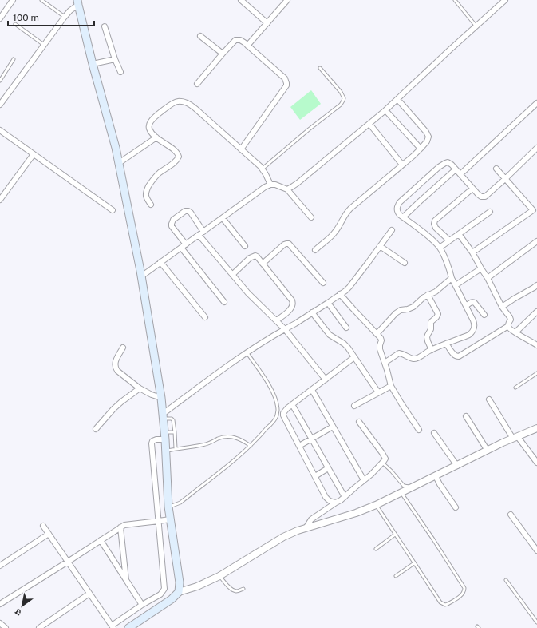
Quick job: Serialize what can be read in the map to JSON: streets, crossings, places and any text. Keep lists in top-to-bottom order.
{
  "scale_bar": "100 m",
  "north": "bottom left"
}
